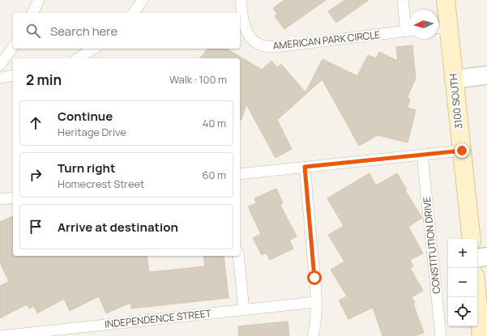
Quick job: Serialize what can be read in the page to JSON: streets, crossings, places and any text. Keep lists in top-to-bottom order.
{
  "streets": {
    "main road": ["3100 SOUTH"],
    "lane": ["AMERICAN PARK CIRCLE", "CONSTITUTION DRIVE", "INDEPENDENCE STREET"]
  },
  "north": "left",
  "page": {
    "search": "Search here",
    "heading": ["2 min", "Walk · 100 m"],
    "list": [
      ["Continue", "Heritage Drive", "40 m"],
      ["Turn right", "Homecrest Street", "60 m"],
      "Arrive at destination"
    ],
    "map_buttons": ["+", "−"]
  }
}
